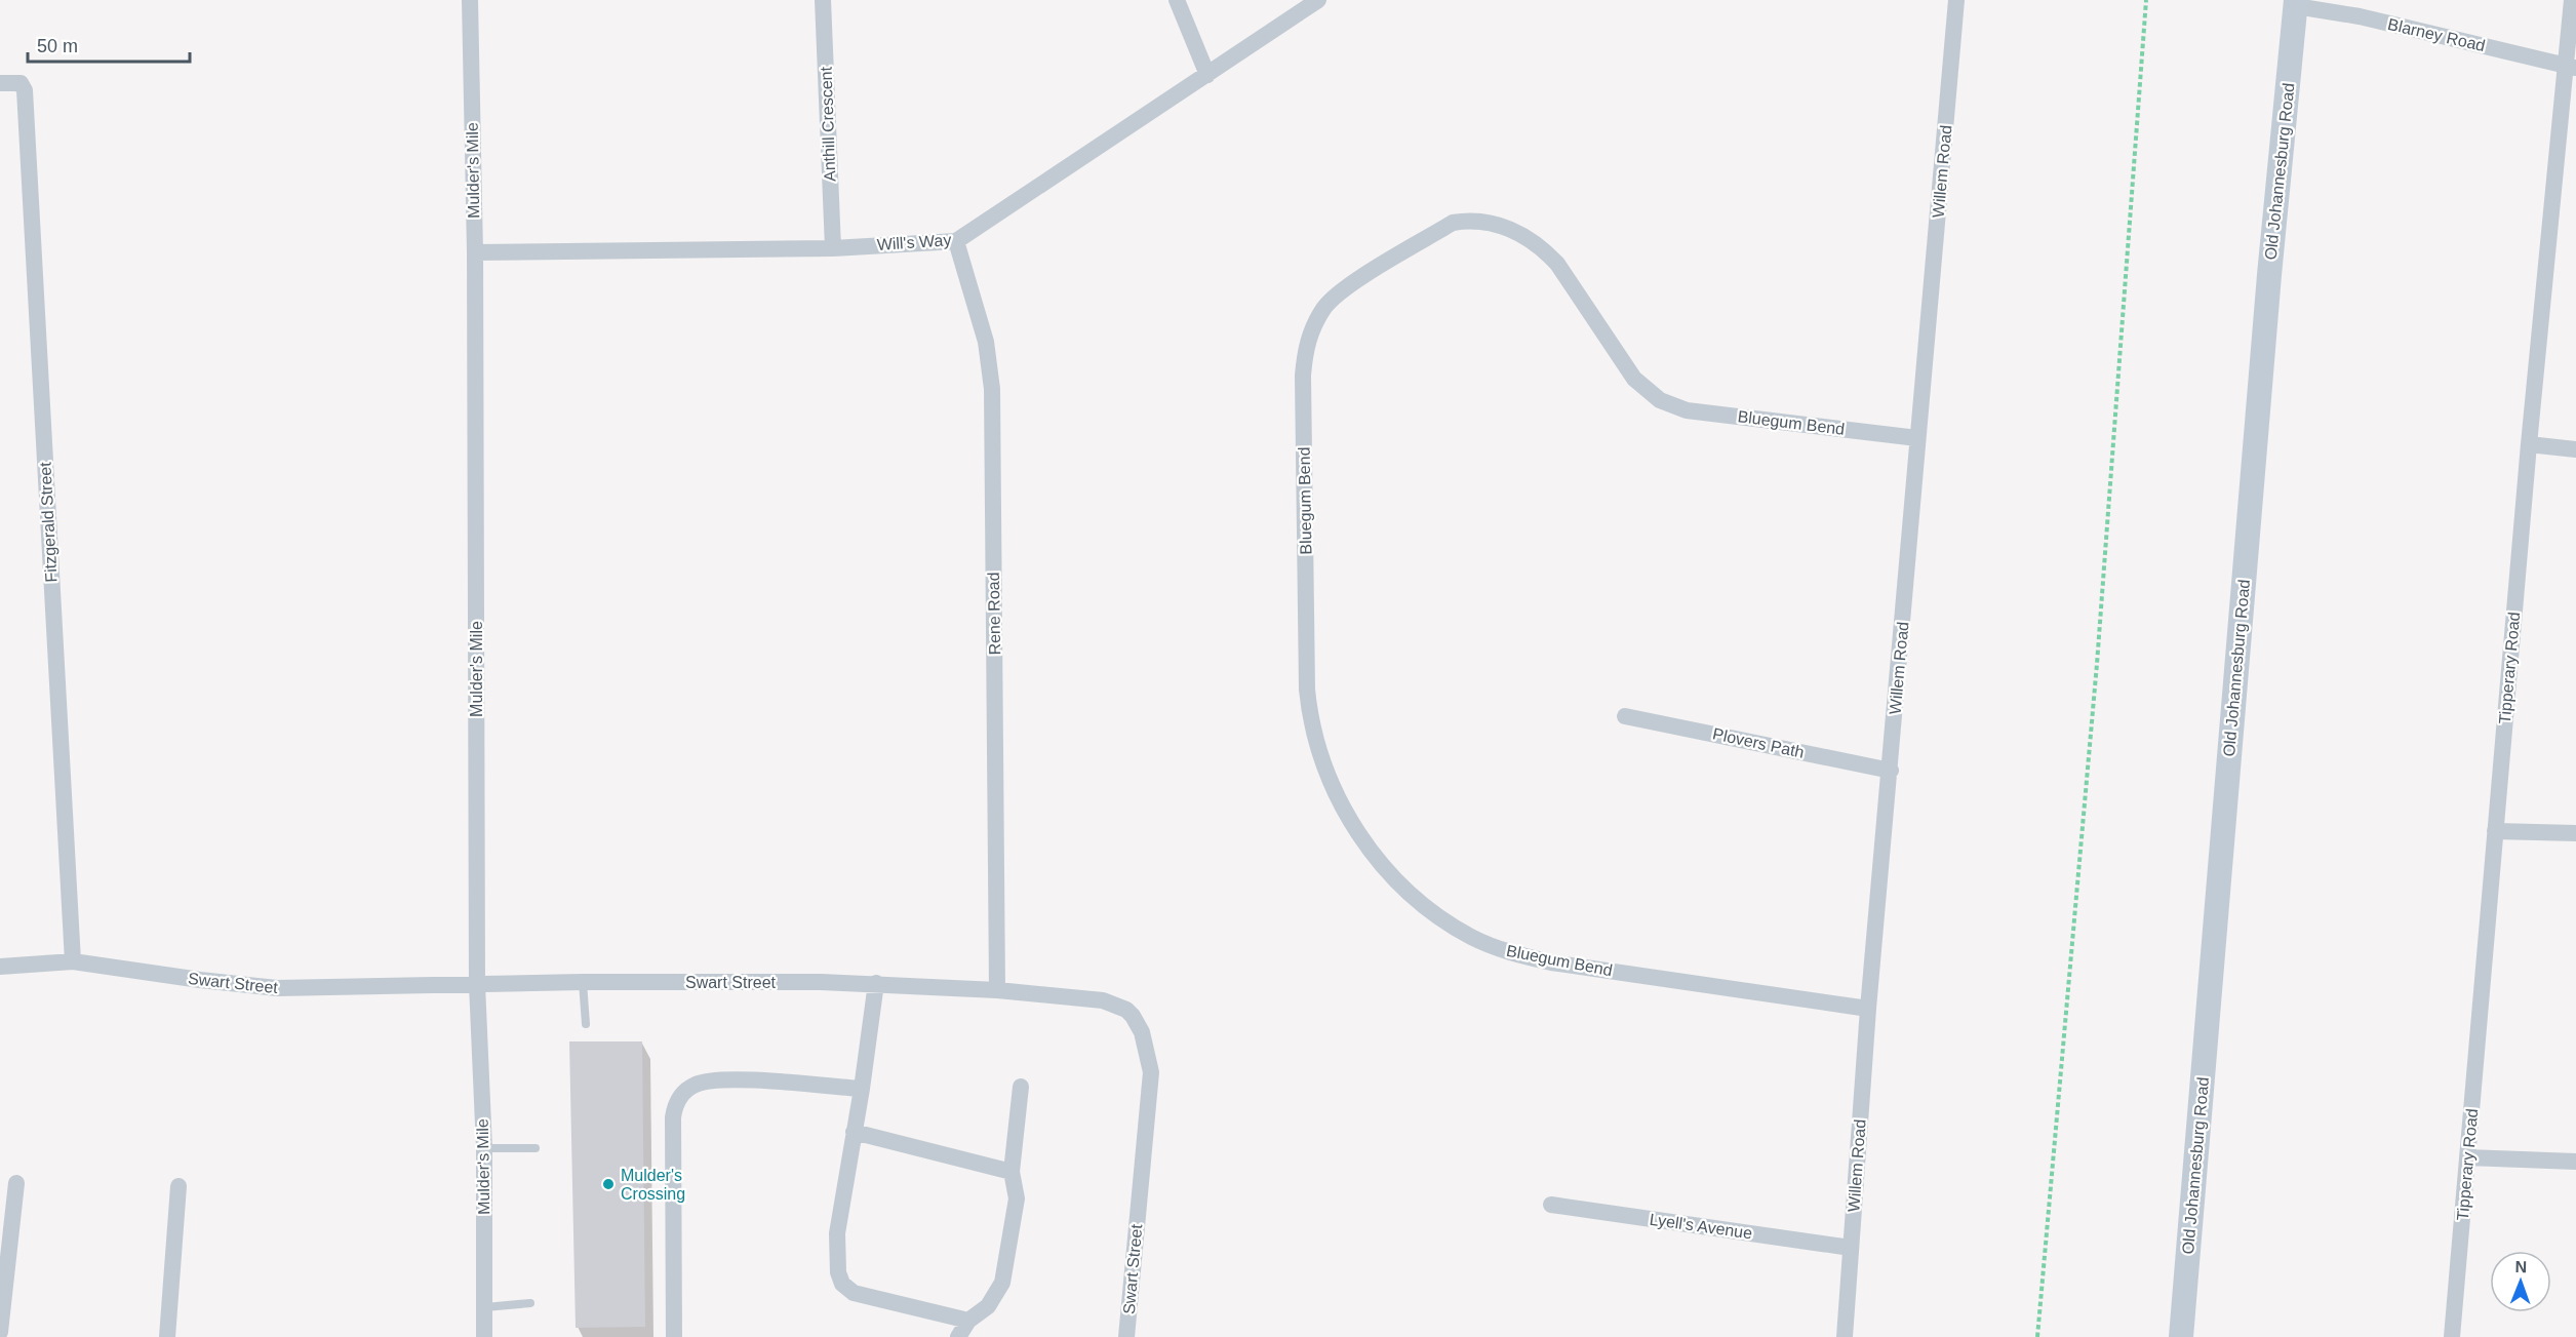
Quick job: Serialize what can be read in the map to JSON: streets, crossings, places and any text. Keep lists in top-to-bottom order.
{
  "streets": {
    "main road": ["Old Johannesburg Road"],
    "street": [
      "Blarney Road",
      "Anthill Crescent",
      "Mulder's Mile",
      "Willem Road",
      "Will's Way",
      "Bluegum Bend",
      "Fitzgerald Street",
      "Rene Road",
      "Tipperary Road",
      "Plovers Path",
      "Swart Street",
      "Lyell's Avenue"
    ]
  },
  "crossings": [
    ["Blarney Road", "Old Johannesburg Road"],
    ["Blarney Road", "Tipperary Road"],
    ["Anthill Crescent", "Will's Way"],
    ["Mulder's Mile", "Will's Way"],
    ["Mulder's Mile", "Swart Street"],
    ["Willem Road", "Bluegum Bend"],
    ["Willem Road", "Plovers Path"],
    ["Willem Road", "Lyell's Avenue"],
    ["Will's Way", "Rene Road"],
    ["Fitzgerald Street", "Swart Street"],
    ["Rene Road", "Swart Street"]
  ],
  "places": ["Mulder's Crossing"],
  "scale_bar": "50 m",
  "north": "top"
}
